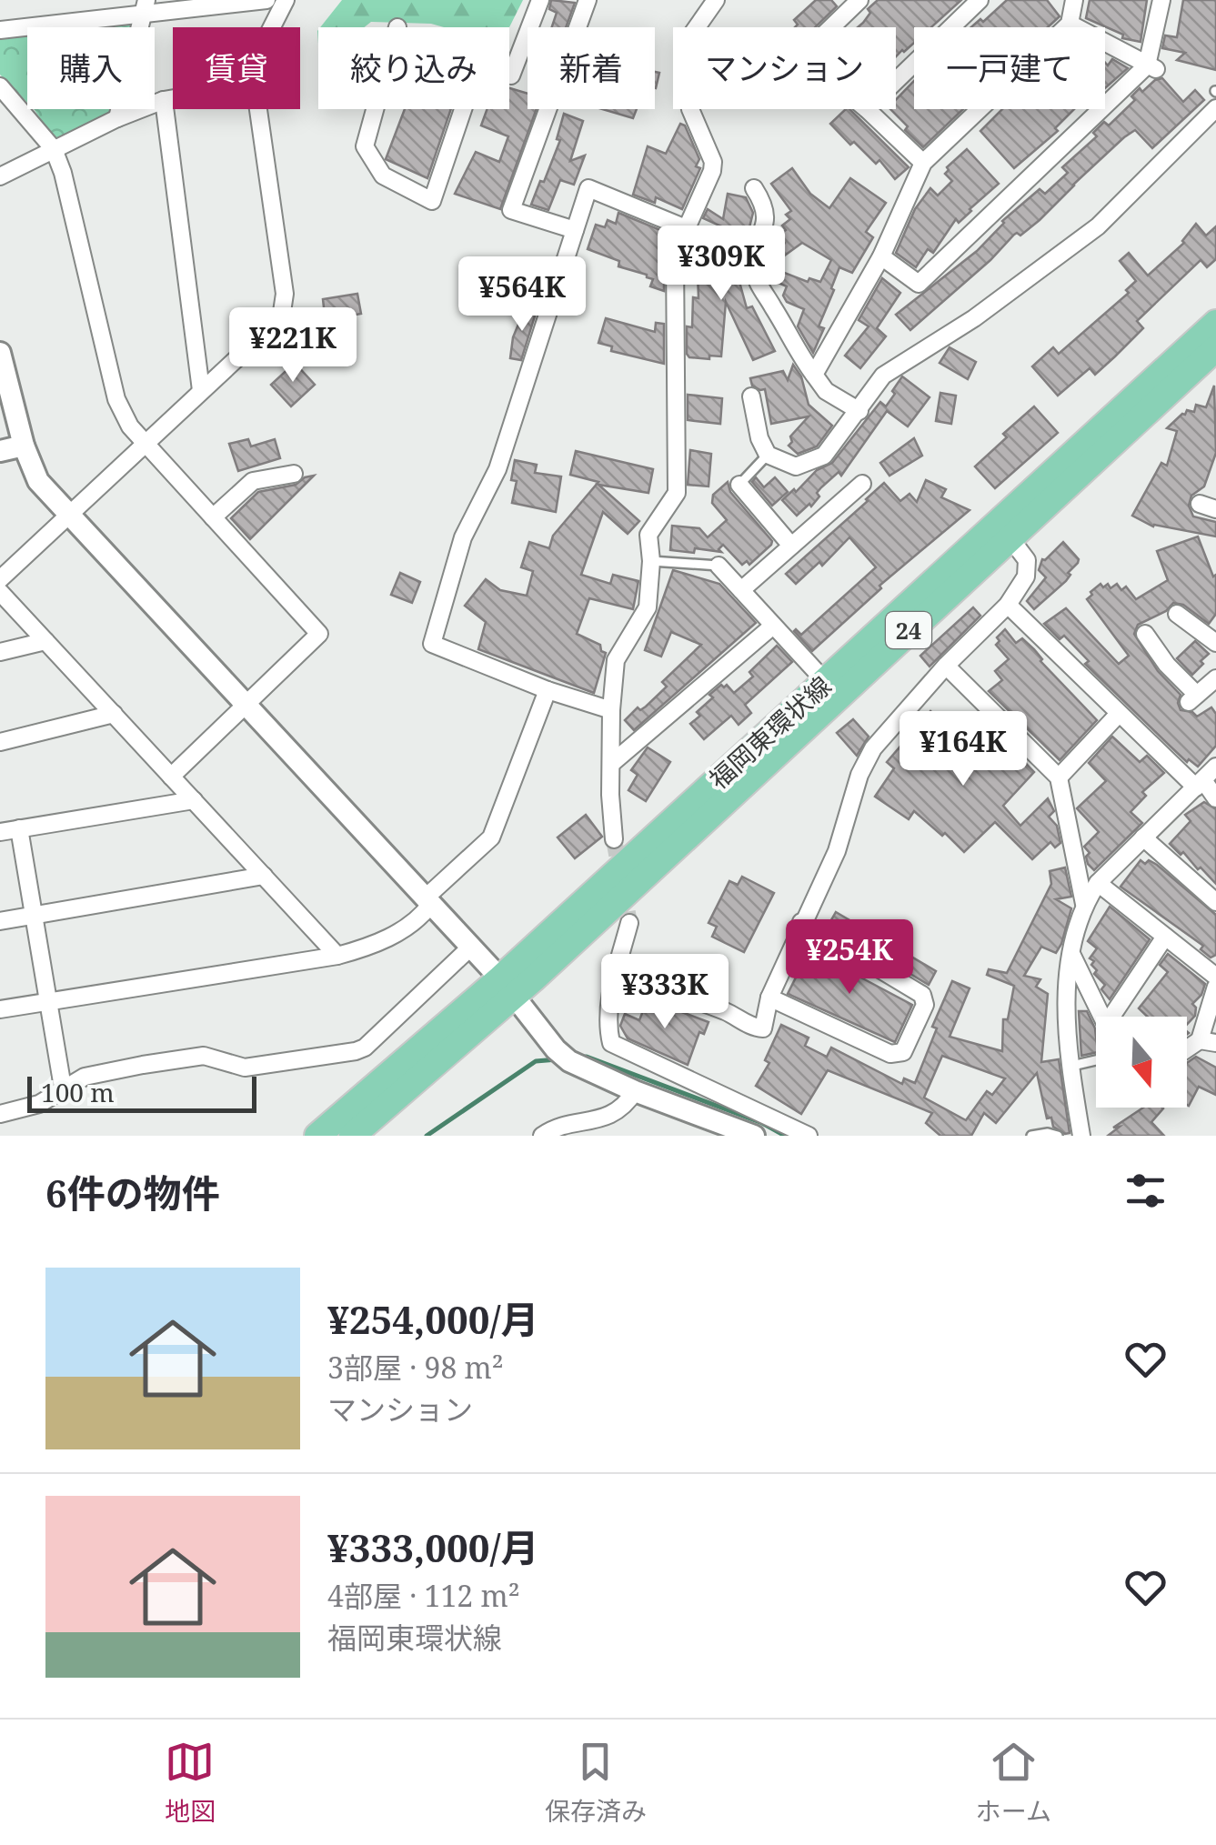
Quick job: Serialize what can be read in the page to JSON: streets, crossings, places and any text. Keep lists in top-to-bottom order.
{
  "streets": {
    "main road": ["24", "福岡東環状線"]
  },
  "scale_bar": "100 m",
  "north": "bottom",
  "page": {
    "chip": [
      "購入",
      "賃貸",
      "絞り込み",
      "新着",
      "マンション",
      "一戸建て"
    ],
    "price": [
      "¥309K",
      "¥564K",
      "¥221K",
      "¥164K",
      "¥254K",
      "¥333K"
    ],
    "scale": "100 m",
    "heading": "6件の物件",
    "list": [
      {
        "name": "¥254,000/月",
        "note": "3部屋 · 98 m² · マンション"
      },
      {
        "name": "¥333,000/月",
        "note": "4部屋 · 112 m² · 福岡東環状線"
      }
    ],
    "tabs": ["地図", "保存済み", "ホーム"]
  }
}
